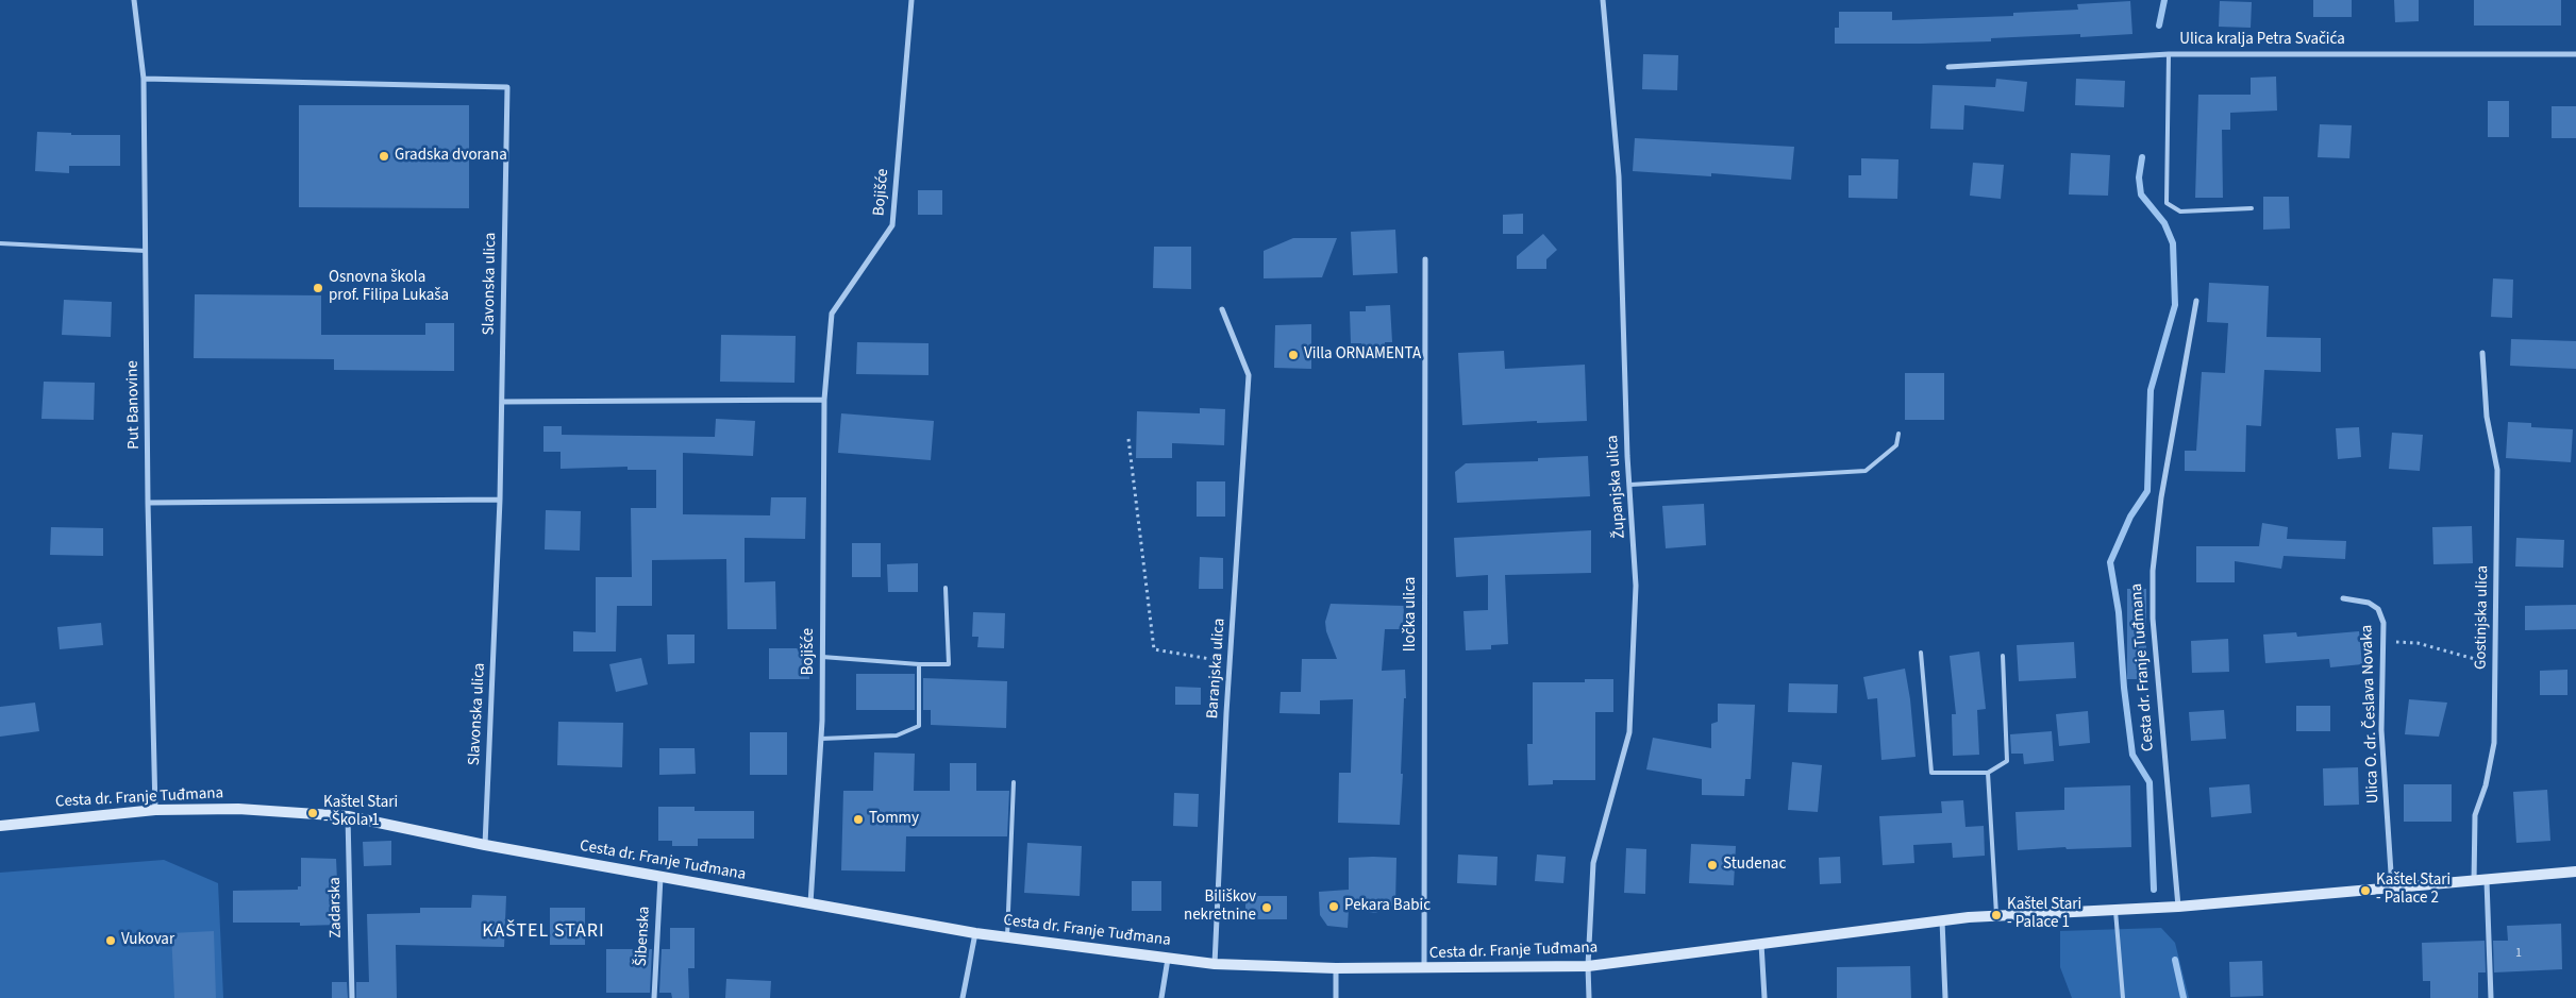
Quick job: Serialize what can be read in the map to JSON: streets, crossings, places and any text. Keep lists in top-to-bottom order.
{
  "streets": {
    "main road": ["Cesta dr. Franje Tuđmana"],
    "street": [
      "Ulica kralja Petra Svačića",
      "Bojišće",
      "Slavonska ulica",
      "Put Banovine",
      "Županjska ulica",
      "Iločka ulica",
      "Gostinjska ulica",
      "Baranjska ulica",
      "Ulica O. dr. Česlava Novaka",
      "Zadarska",
      "Šibenska"
    ]
  },
  "crossings": [
    ["Bojišće", "Cesta dr. Franje Tuđmana"],
    ["Slavonska ulica", "Put Banovine"],
    ["Slavonska ulica", "Cesta dr. Franje Tuđmana"],
    ["Put Banovine", "Cesta dr. Franje Tuđmana"],
    ["Županjska ulica", "Cesta dr. Franje Tuđmana"],
    ["Iločka ulica", "Cesta dr. Franje Tuđmana"],
    ["Gostinjska ulica", "Cesta dr. Franje Tuđmana"],
    ["Cesta dr. Franje Tuđmana", "Baranjska ulica"],
    ["Cesta dr. Franje Tuđmana", "Ulica O. dr. Česlava Novaka"],
    ["Cesta dr. Franje Tuđmana", "Zadarska"],
    ["Cesta dr. Franje Tuđmana", "Šibenska"]
  ],
  "districts": ["KAŠTEL STARI"],
  "places": [
    "Gradska dvorana",
    "Osnovna škola prof. Filipa Lukaša",
    "Villa ORNAMENTA",
    "Kaštel Stari - Škola 1",
    "Tommy",
    "Studenac",
    "Kaštel Stari - Palace 2",
    "Pekara Babic",
    "Biliškov nekretnine",
    "Kaštel Stari - Palace 1",
    "Vukovar"
  ],
  "house_numbers": ["1"]
}
